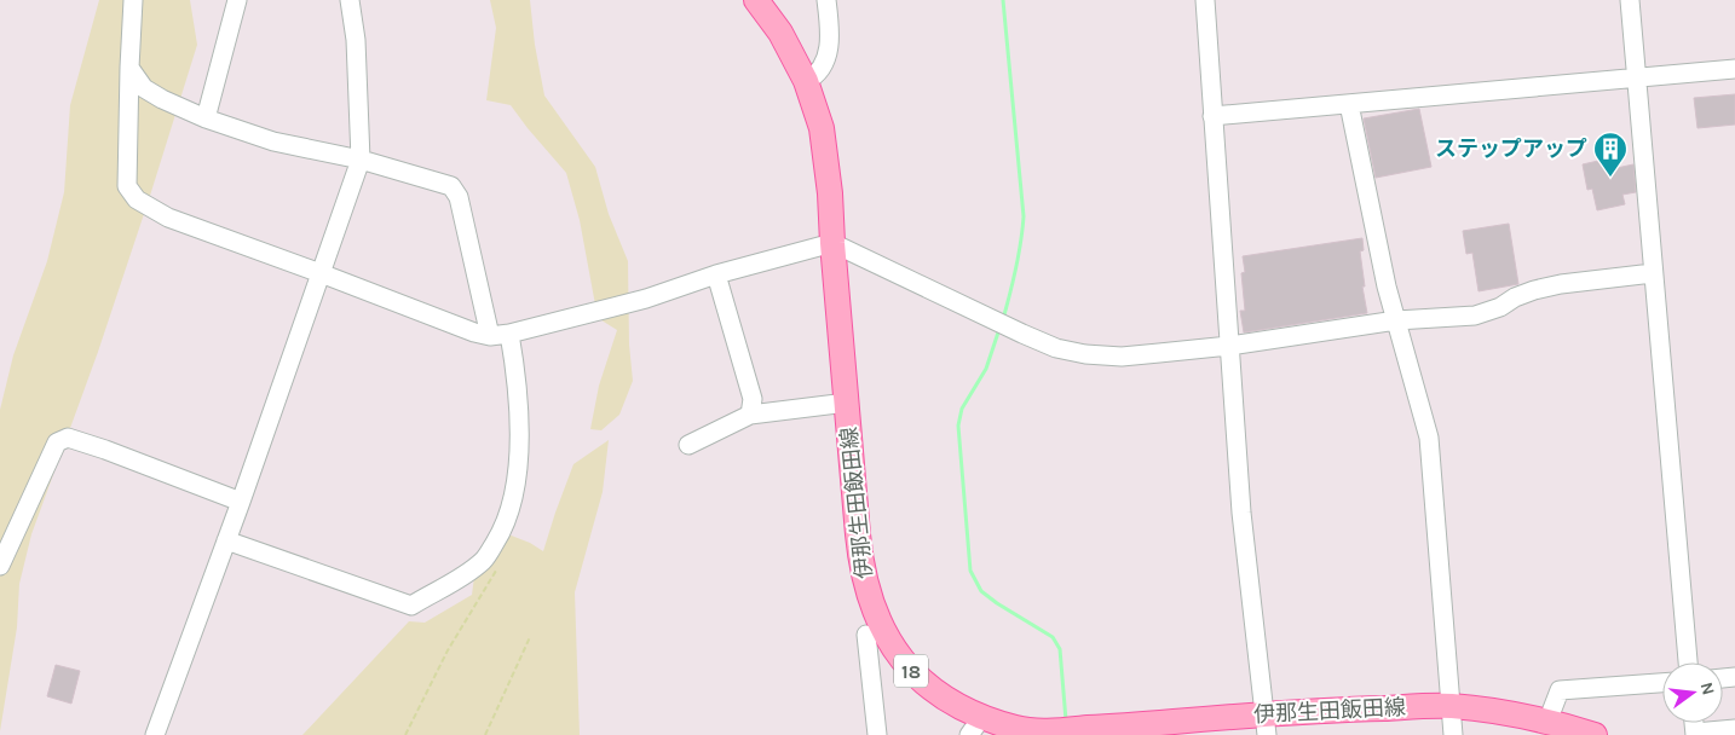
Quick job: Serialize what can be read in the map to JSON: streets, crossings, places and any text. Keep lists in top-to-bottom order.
{
  "streets": {
    "main road": ["伊那生田飯田線", "18"]
  },
  "places": {
    "building": ["ステップアップ"]
  },
  "north": "right"
}
